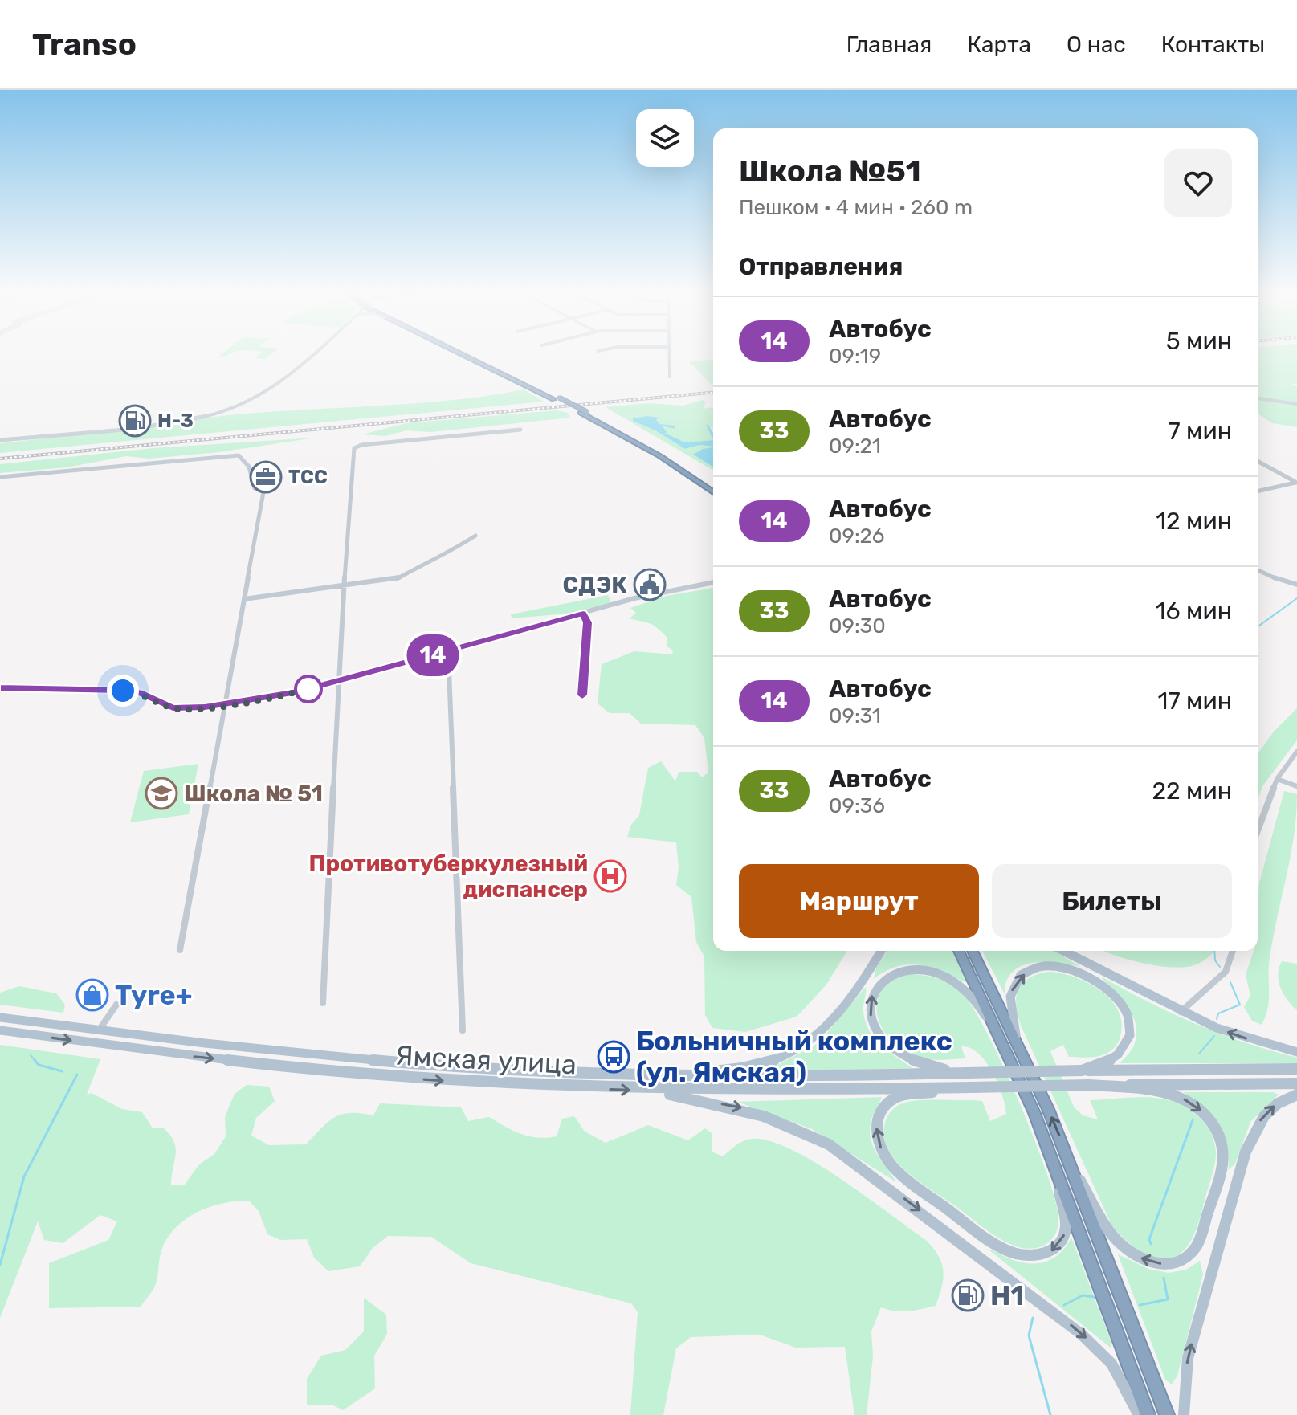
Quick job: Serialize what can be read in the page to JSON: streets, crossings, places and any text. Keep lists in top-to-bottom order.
{
  "streets": {
    "main road": ["Ямская улица"]
  },
  "places": {
    "fuel station": ["Н-3", "Н1"],
    "office": ["ТСС"],
    "public building": ["СДЭК"],
    "school or university": ["Школа № 51"],
    "hospital": ["Противотуберкулезный диспансер"],
    "shop": ["Tyre+"],
    "bus stop": ["Больничный комплекс (ул. Ямская)"]
  },
  "lines": ["bus line 14"],
  "page": {
    "header": "Transo",
    "nav": [
      "Главная",
      "Карта",
      "О нас",
      "Контакты"
    ],
    "on_map": "14",
    "heading": [
      ["Школа №51", "Пешком · 4 мин · 260 m"],
      "Отправления"
    ],
    "list": [
      {
        "mark": "14",
        "name": "Автобус",
        "note": "09:19",
        "value": "5 мин"
      },
      {
        "mark": "33",
        "name": "Автобус",
        "note": "09:21",
        "value": "7 мин"
      },
      {
        "mark": "14",
        "name": "Автобус",
        "note": "09:26",
        "value": "12 мин"
      },
      {
        "mark": "33",
        "name": "Автобус",
        "note": "09:30",
        "value": "16 мин"
      },
      {
        "mark": "14",
        "name": "Автобус",
        "note": "09:31",
        "value": "17 мин"
      },
      {
        "mark": "33",
        "name": "Автобус",
        "note": "09:36",
        "value": "22 мин"
      }
    ],
    "buttons": ["Маршрут", "Билеты"]
  }
}
